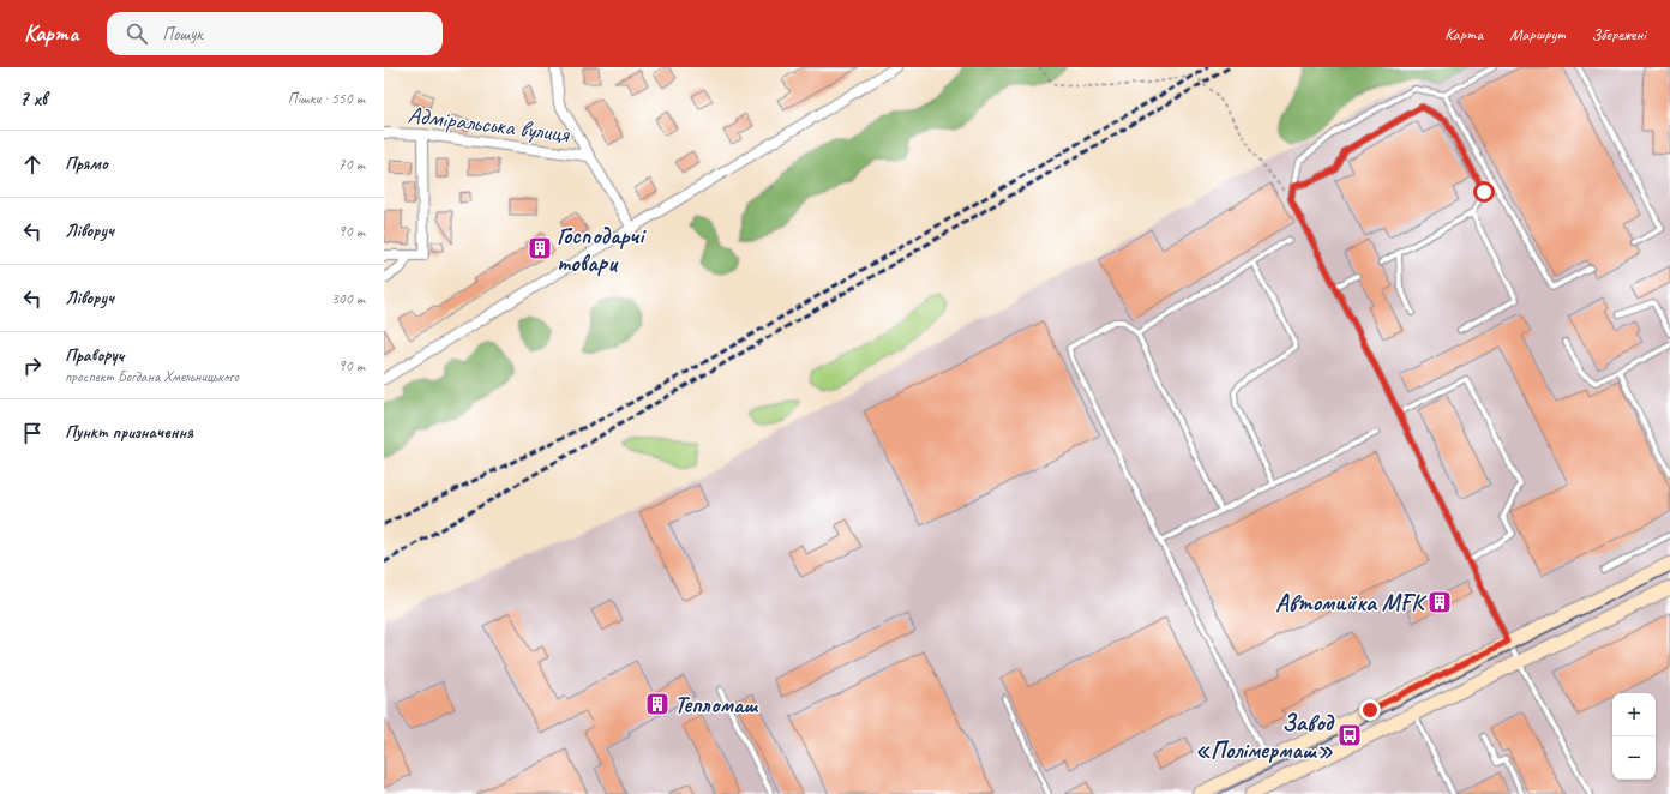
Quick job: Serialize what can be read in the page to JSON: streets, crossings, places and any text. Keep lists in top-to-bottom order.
{
  "streets": {
    "street": ["Адміральська вулиця"]
  },
  "places": {
    "building": ["Господарчі товари", "Автомийка MFK", "Тепломаш"],
    "bus stop": ["Завод «Полімермаш»"]
  },
  "page": {
    "header": "Карта",
    "search": "Пошук",
    "nav": ["Карта", "Маршрут", "Збережені"],
    "heading": ["7 хв", "Пішки · 550 m"],
    "list": [
      ["Прямо", "70 m"],
      ["Ліворуч", "90 m"],
      ["Ліворуч", "300 m"],
      ["Праворуч", "проспект Богдана Хмельницького", "90 m"],
      "Пункт призначення"
    ],
    "map_buttons": ["+", "−"]
  }
}
